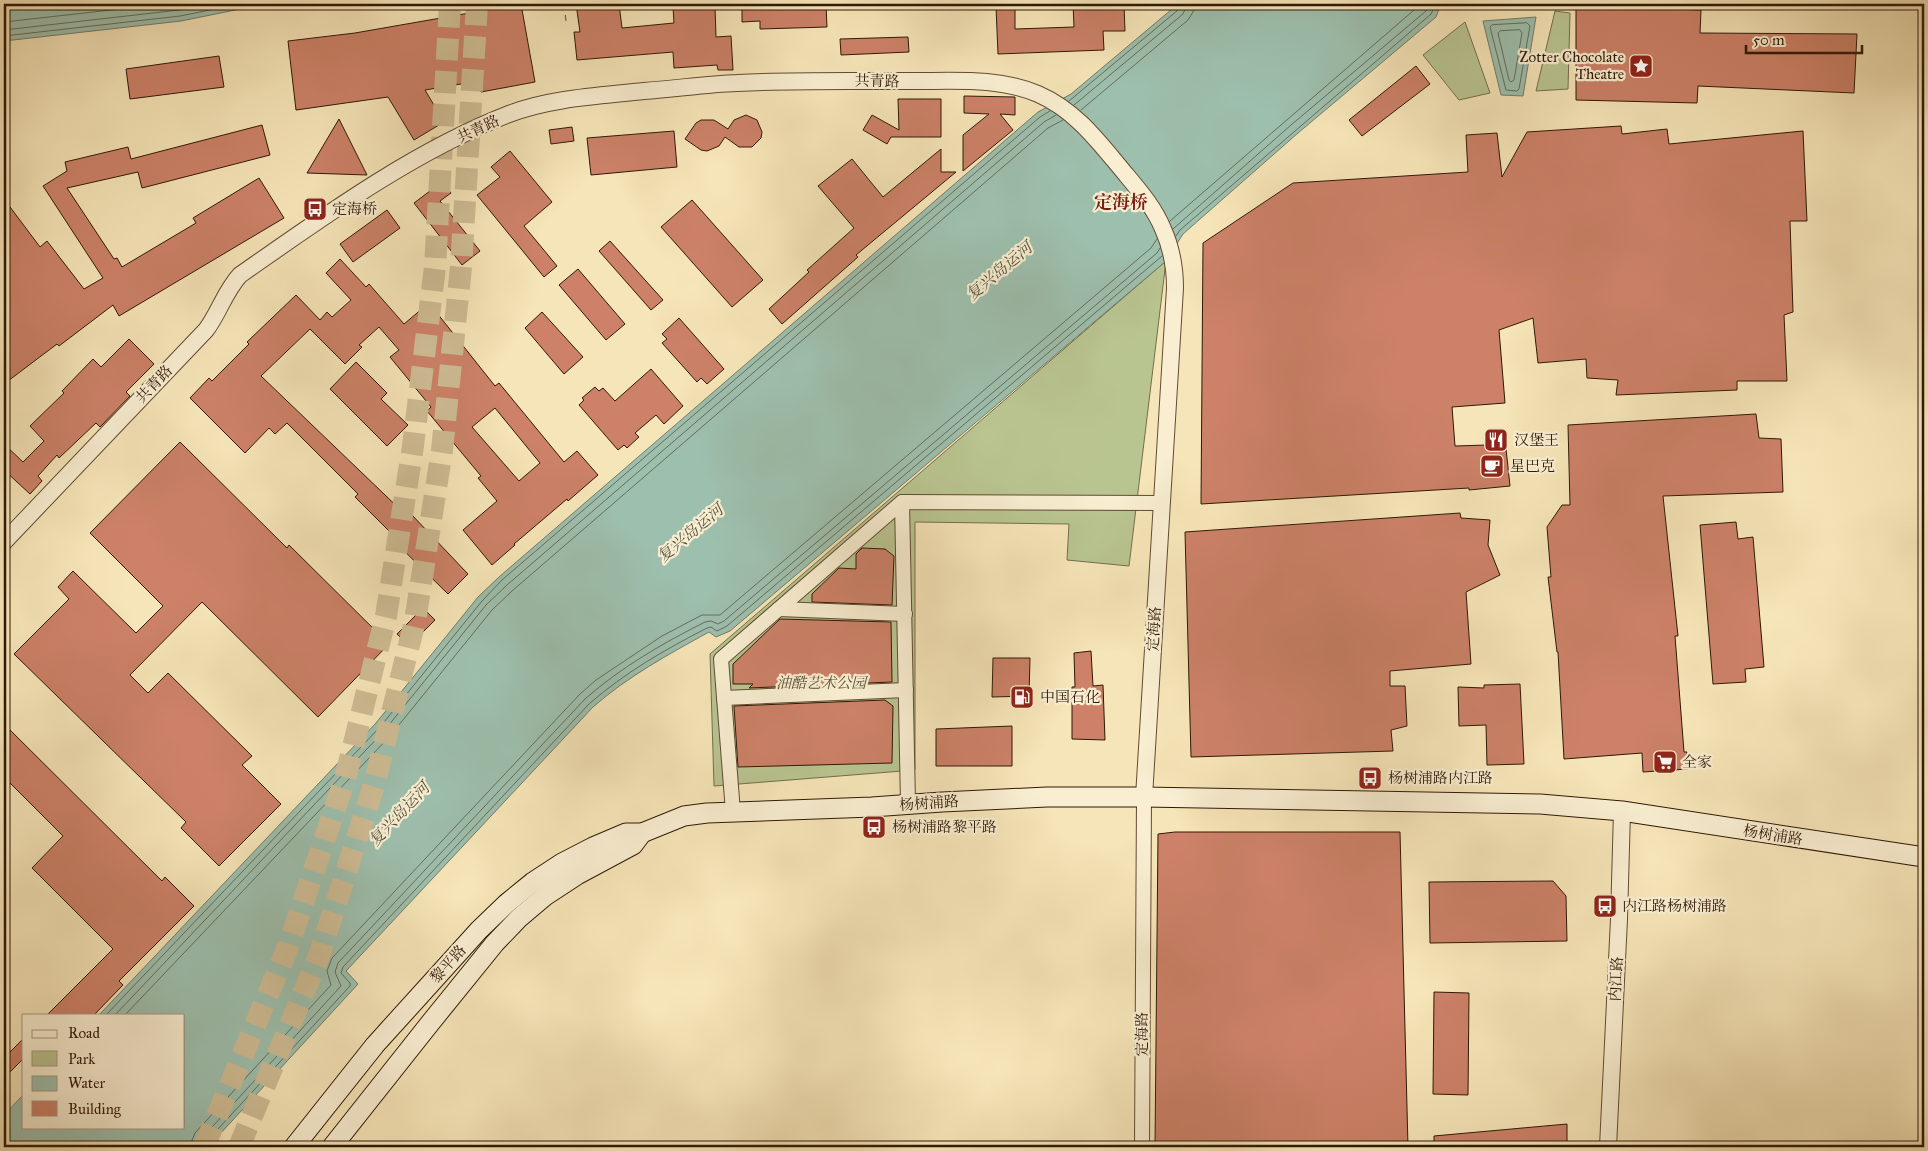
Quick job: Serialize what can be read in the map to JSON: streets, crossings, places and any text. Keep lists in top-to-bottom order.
{
  "streets": {
    "main road": ["杨树浦路", "黎平路"],
    "street": ["共青路", "定海路", "内江路"]
  },
  "crossings": [
    ["共青路", "定海路"],
    ["定海路", "杨树浦路"],
    ["杨树浦路", "黎平路"],
    ["杨树浦路", "内江路"]
  ],
  "districts": ["定海桥"],
  "water": ["复兴岛运河"],
  "parks": ["油酷艺术公园"],
  "places": {
    "place": ["Zotter Chocolate Theatre"],
    "bus stop": [
      "定海桥",
      "杨树浦路内江路",
      "杨树浦路黎平路",
      "内江路杨树浦路"
    ],
    "restaurant": ["汉堡王"],
    "cafe": ["星巴克"],
    "fuel station": ["中国石化"],
    "supermarket": ["全家"]
  },
  "legend": [
    "Road",
    "Park",
    "Water",
    "Building"
  ],
  "scale_bar": "50 m"
}
